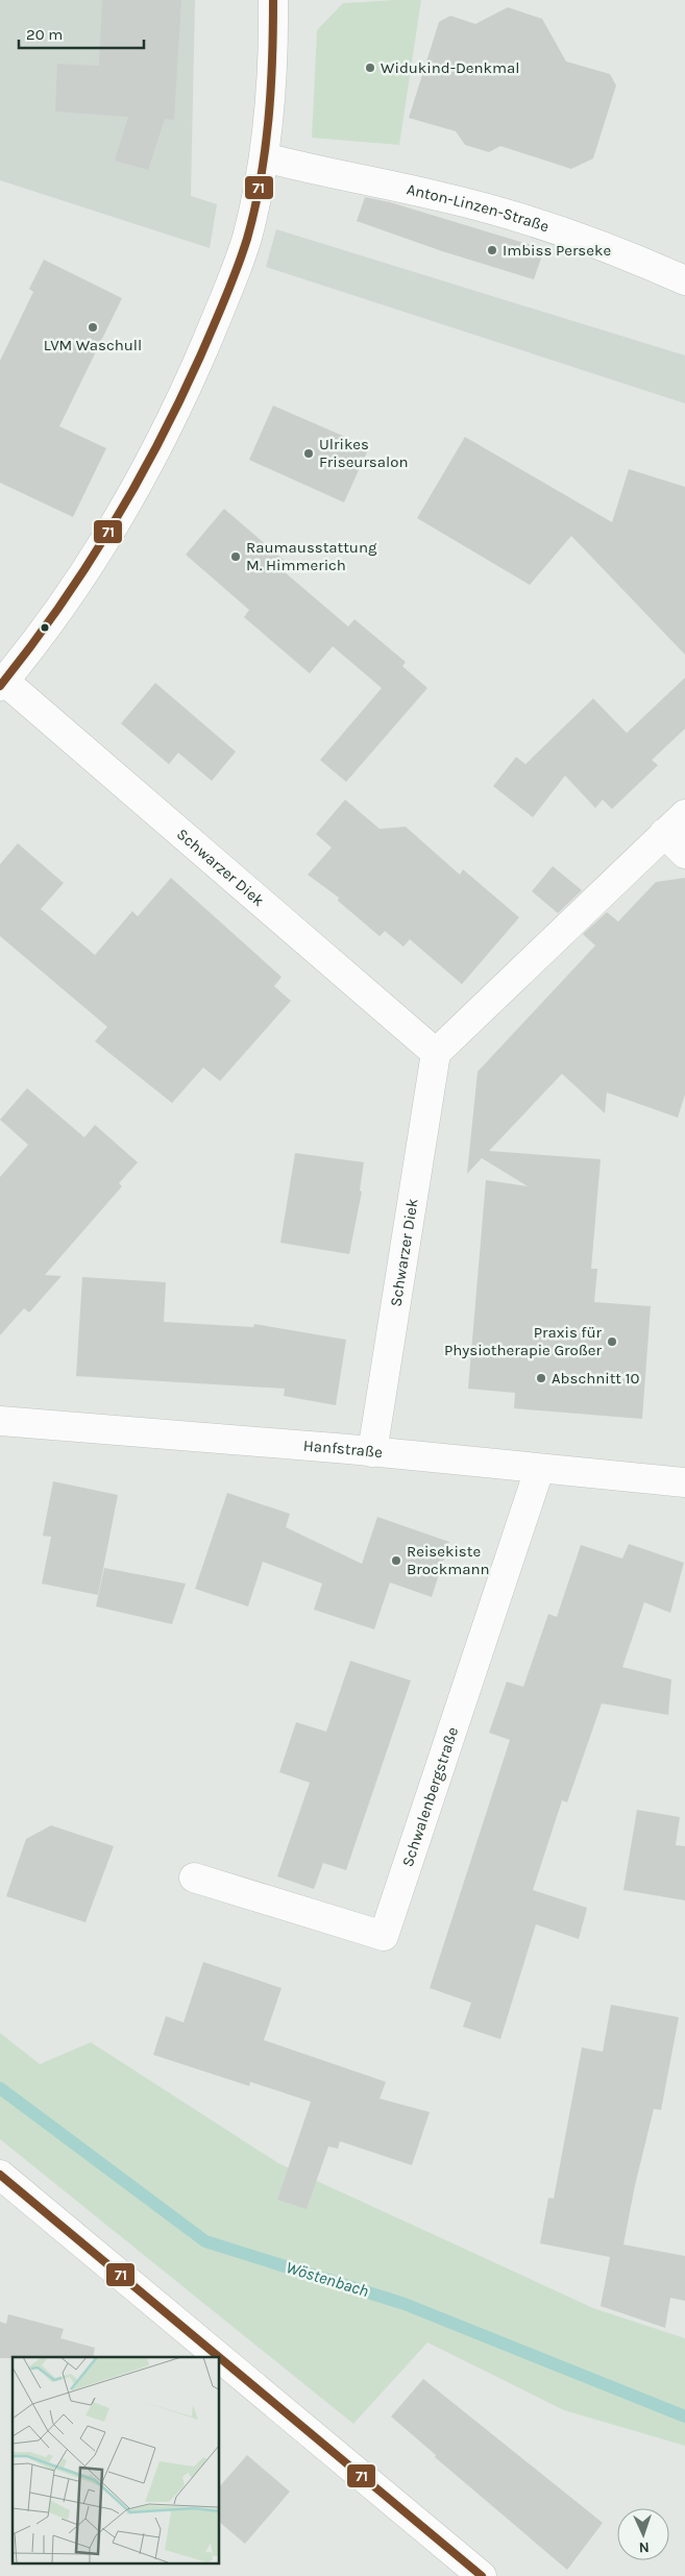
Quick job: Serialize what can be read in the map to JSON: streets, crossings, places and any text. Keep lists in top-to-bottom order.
{
  "streets": {
    "street": [
      "Anton-Linzen-Straße",
      "Schwarzer Diek",
      "Hanfstraße",
      "Schwalenbergstraße"
    ]
  },
  "crossings": [
    ["Schwarzer Diek", "Hanfstraße"],
    ["Hanfstraße", "Schwalenbergstraße"]
  ],
  "water": ["Wöstenbach"],
  "places": [
    "Widukind-Denkmal",
    "Imbiss Perseke",
    "LVM Waschull",
    "Ulrikes Friseursalon",
    "Raumausstattung M. Himmerich",
    "Praxis für Physiotherapie Großer",
    "Abschnitt 10",
    "Reisekiste Brockmann"
  ],
  "lines": ["transit line 71"],
  "scale_bar": "20 m",
  "north": "bottom"
}
